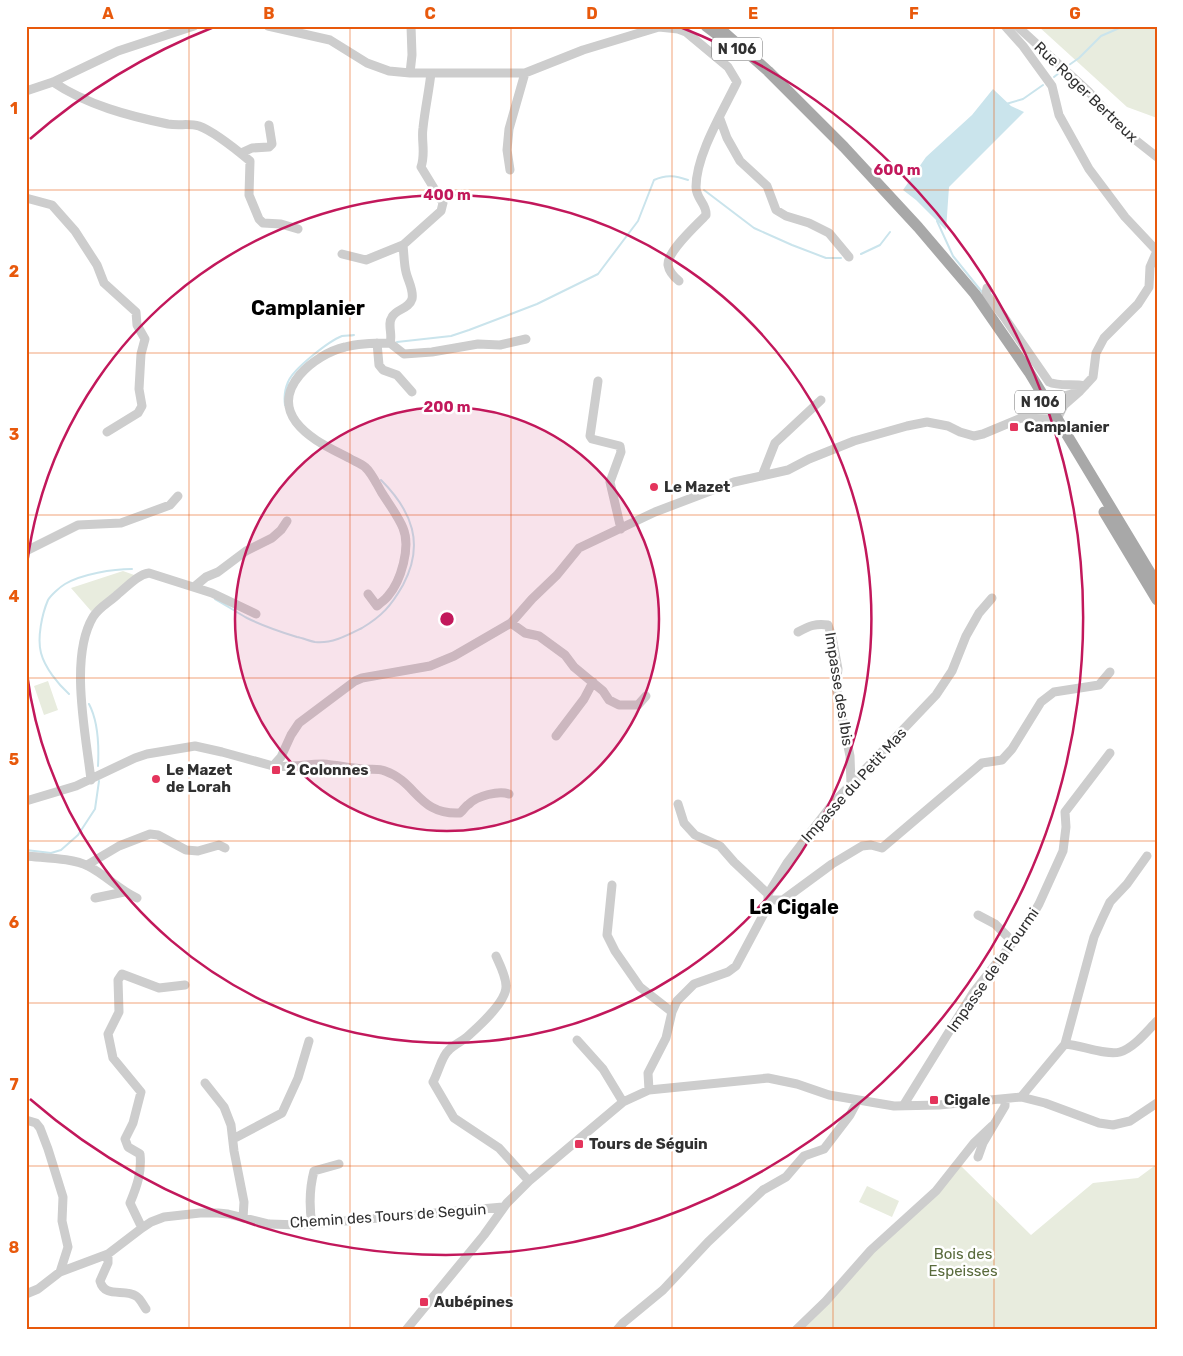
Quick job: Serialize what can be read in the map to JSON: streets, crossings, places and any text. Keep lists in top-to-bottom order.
{
  "streets": {
    "main road": ["N 106"],
    "street": [
      "Rue Roger Bertreux",
      "Impasse des Ibis",
      "Impasse du Petit Mas",
      "Impasse de la Fourmi",
      "Chemin des Tours de Seguin"
    ]
  },
  "crossings": [
    ["Impasse des Ibis", "Impasse du Petit Mas"]
  ],
  "districts": ["Camplanier", "La Cigale"],
  "parks": ["Bois des Espeisses"],
  "places": {
    "transit": [
      "Camplanier",
      "2 Colonnes",
      "Cigale",
      "Tours de Séguin",
      "Aubépines"
    ],
    "other": ["Le Mazet", "Le Mazet de Lorah"]
  },
  "grid": {
    "columns": [
      "A",
      "B",
      "C",
      "D",
      "E",
      "F",
      "G"
    ],
    "rows": [
      "1",
      "2",
      "3",
      "4",
      "5",
      "6",
      "7",
      "8"
    ]
  },
  "rings": ["600 m", "400 m", "200 m"]
}
